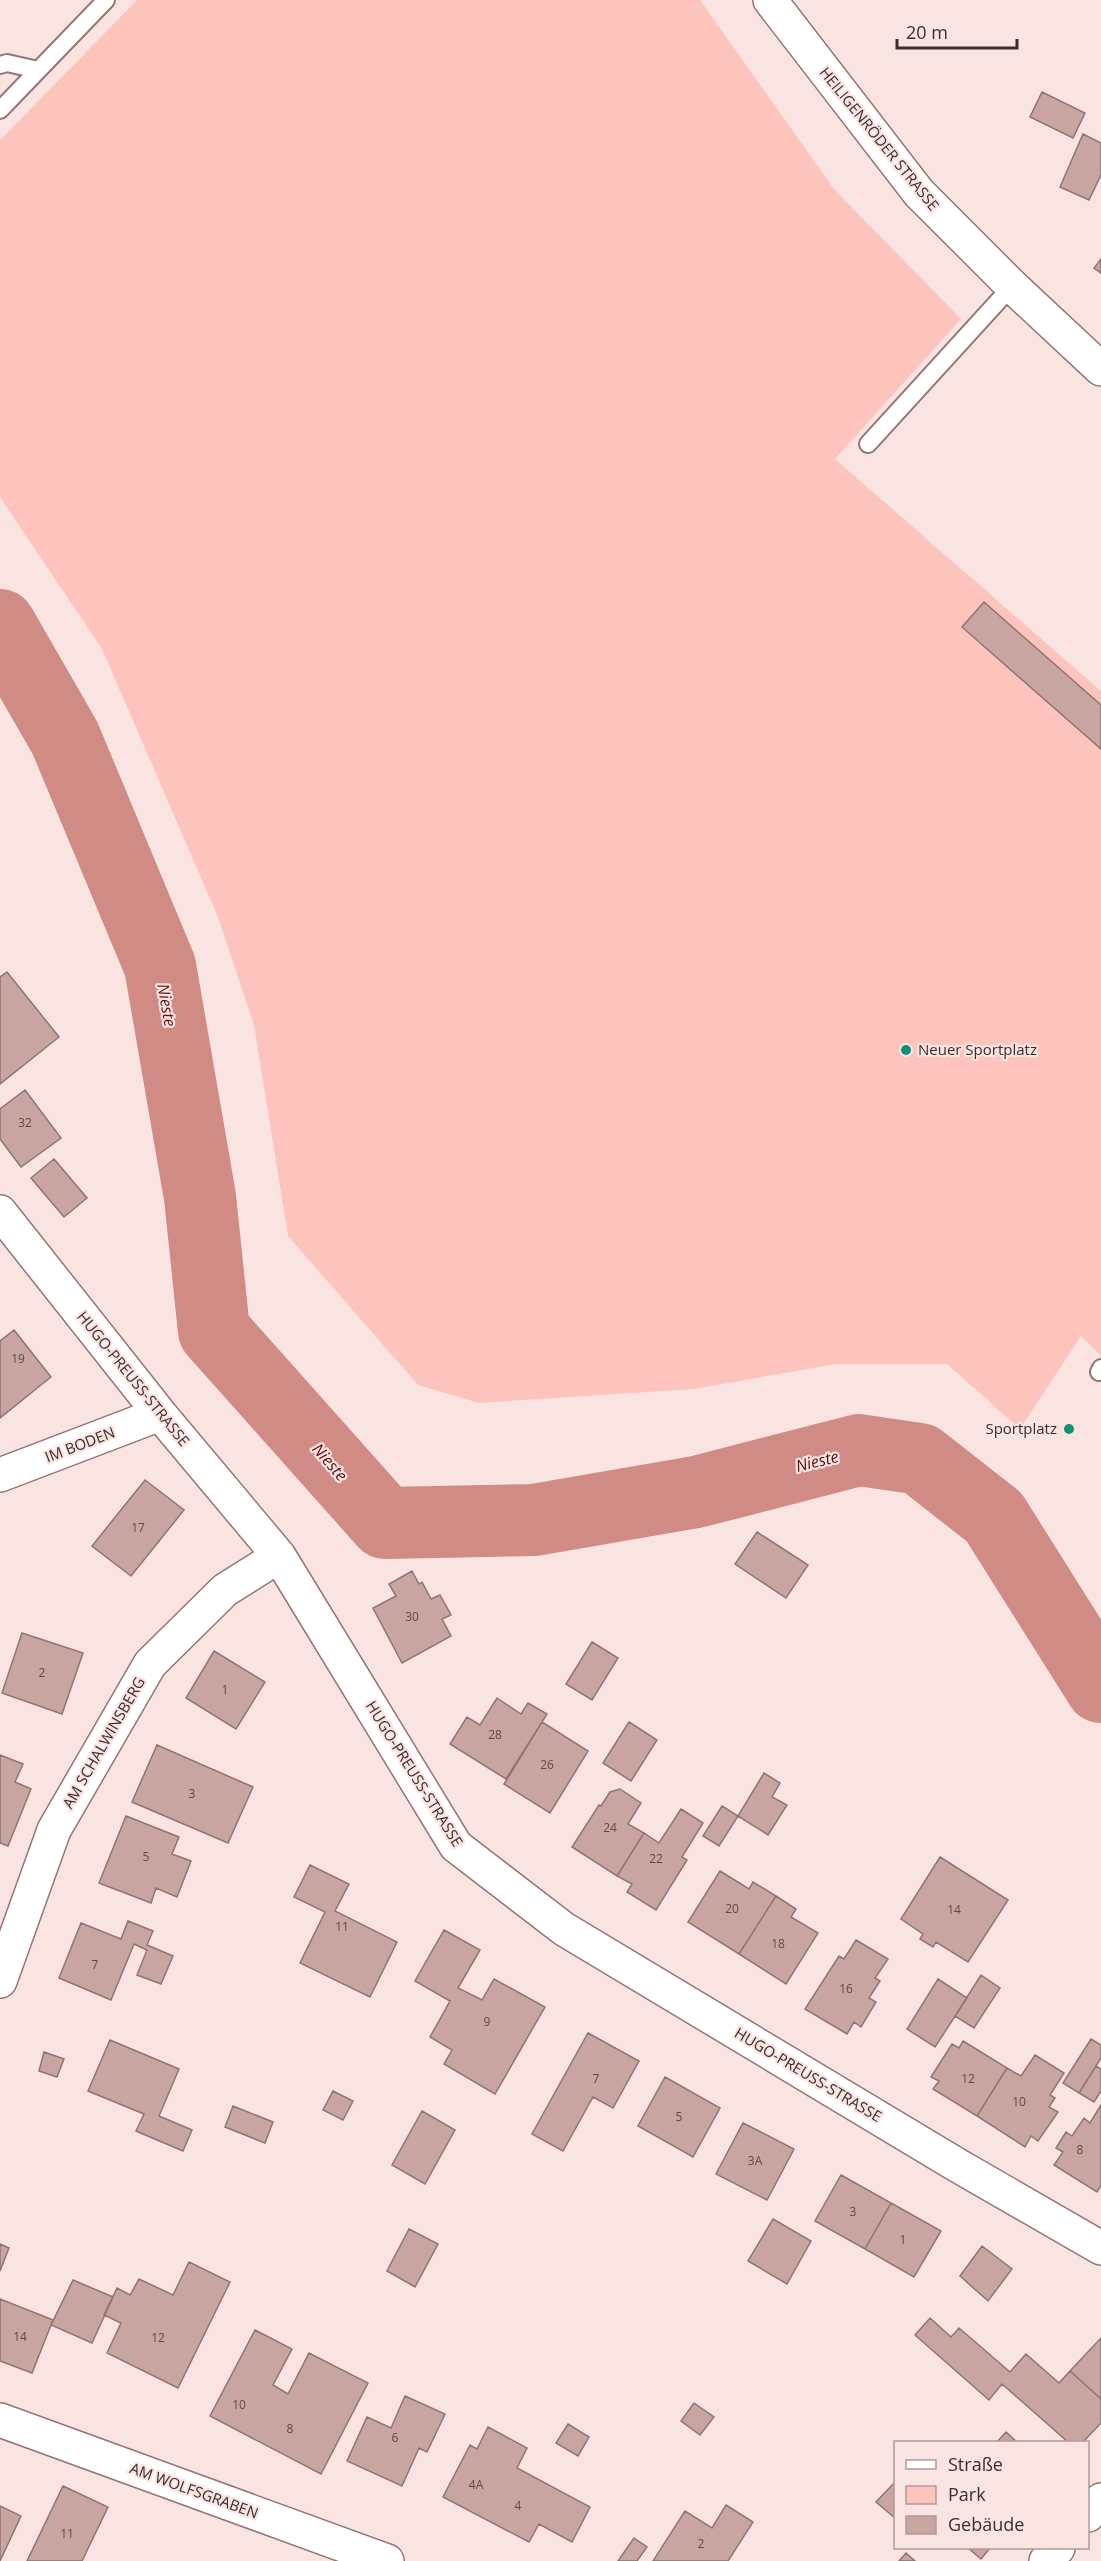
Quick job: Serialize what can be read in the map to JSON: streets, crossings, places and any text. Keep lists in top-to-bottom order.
{
  "streets": {
    "street": [
      "HEILIGENRÖDER STRASSE",
      "HUGO-PREUSS-STRASSE",
      "IM BODEN",
      "AM SCHALWINSBERG",
      "AM WOLFSGRABEN"
    ]
  },
  "crossings": [
    ["HUGO-PREUSS-STRASSE", "IM BODEN"],
    ["HUGO-PREUSS-STRASSE", "AM SCHALWINSBERG"]
  ],
  "water": ["Nieste"],
  "places": ["Neuer Sportplatz", "Sportplatz"],
  "house_numbers": [
    "32",
    "19",
    "17",
    "30",
    "2",
    "1",
    "28",
    "26",
    "3",
    "24",
    "5",
    "22",
    "20",
    "14",
    "11",
    "18",
    "7",
    "16",
    "9",
    "7",
    "12",
    "10",
    "5",
    "8",
    "3A",
    "3",
    "1",
    "14",
    "12",
    "10",
    "8",
    "6",
    "4A",
    "4",
    "11",
    "2"
  ],
  "legend": ["Straße", "Park", "Gebäude"],
  "scale_bar": "20 m"
}
